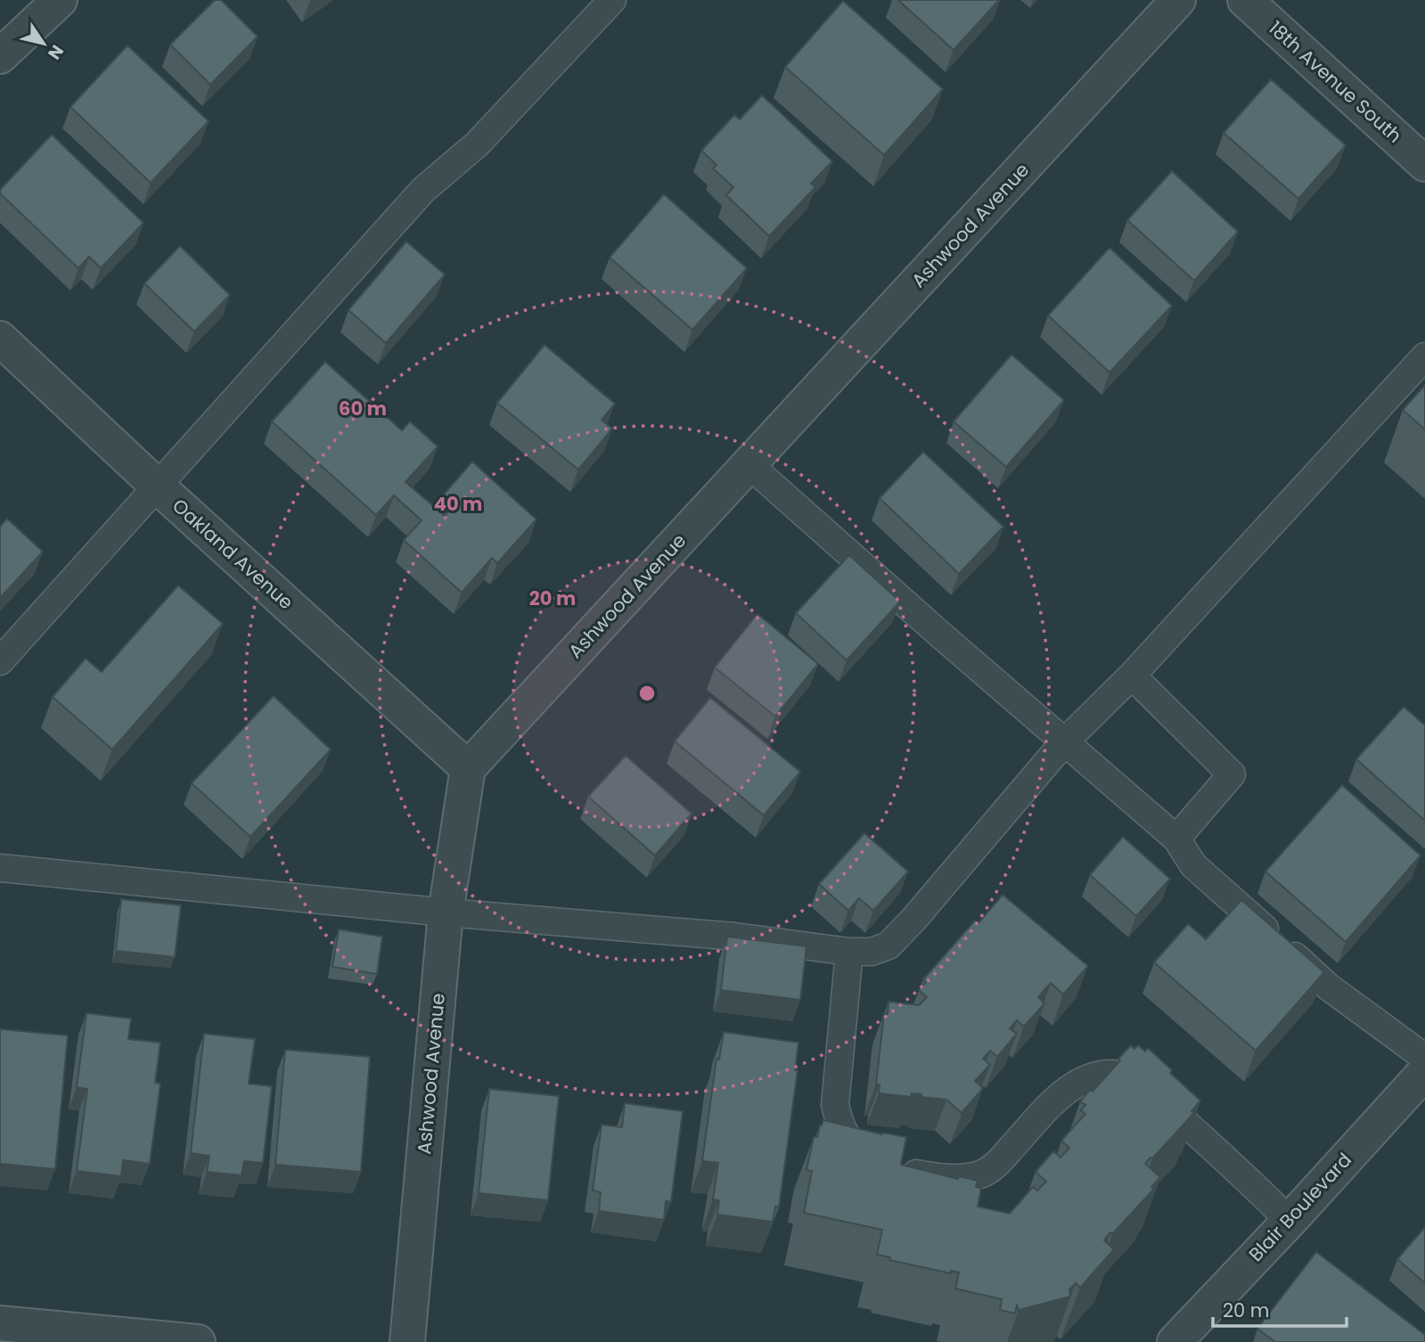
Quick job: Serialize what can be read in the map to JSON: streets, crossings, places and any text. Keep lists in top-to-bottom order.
{
  "streets": {
    "street": [
      "18th Avenue South",
      "Ashwood Avenue",
      "Oakland Avenue",
      "Blair Boulevard"
    ]
  },
  "crossings": [
    ["Ashwood Avenue", "Oakland Avenue"]
  ],
  "scale_bar": "20 m",
  "north": "bottom right",
  "rings": ["60 m", "40 m", "20 m"]
}
